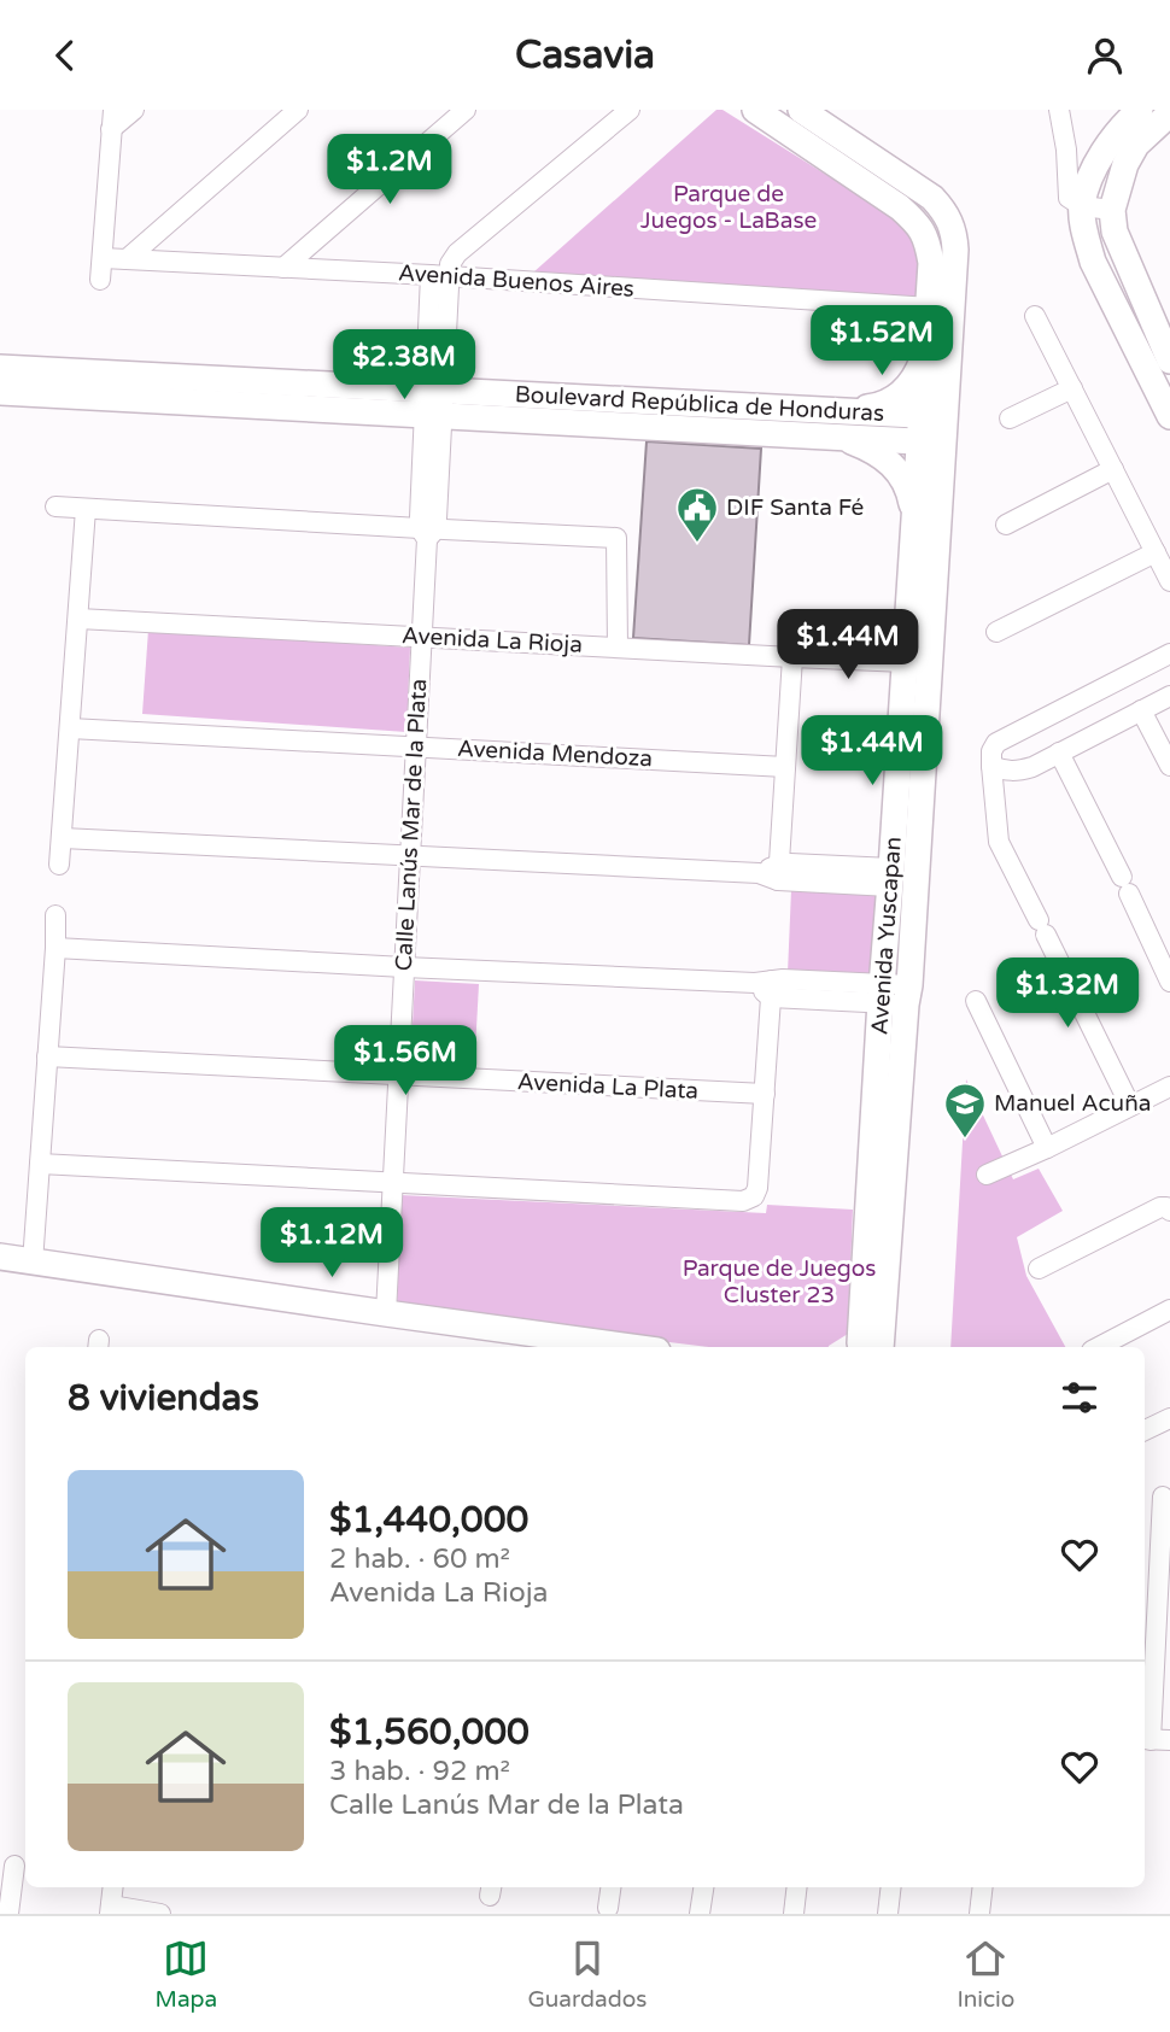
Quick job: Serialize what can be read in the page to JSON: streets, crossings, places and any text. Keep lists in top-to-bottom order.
{
  "streets": {
    "street": [
      "Avenida Buenos Aires",
      "Boulevard República de Honduras",
      "Avenida La Rioja",
      "Avenida Mendoza",
      "Calle Lanús Mar de la Plata",
      "Avenida Yuscapan",
      "Avenida La Plata"
    ]
  },
  "crossings": [
    ["Avenida Buenos Aires", "Calle Lanús Mar de la Plata"],
    ["Avenida Buenos Aires", "Avenida Yuscapan"],
    ["Boulevard República de Honduras", "Calle Lanús Mar de la Plata"],
    ["Boulevard República de Honduras", "Avenida Yuscapan"],
    ["Avenida La Rioja", "Calle Lanús Mar de la Plata"],
    ["Avenida La Rioja", "Avenida Yuscapan"],
    ["Avenida Mendoza", "Calle Lanús Mar de la Plata"],
    ["Calle Lanús Mar de la Plata", "Avenida La Plata"]
  ],
  "parks": ["Parque de Juegos - LaBase", "Parque de Juegos Cluster 23"],
  "places": {
    "public building": ["DIF Santa Fé"],
    "school or university": ["Manuel Acuña"]
  },
  "page": {
    "header": "Casavia",
    "price": [
      "$1.2M",
      "$1.52M",
      "$2.38M",
      "$1.44M",
      "$1.44M",
      "$1.32M",
      "$1.56M",
      "$1.12M"
    ],
    "heading": "8 viviendas",
    "list": [
      {
        "name": "$1,440,000",
        "note": "2 hab. · 60 m² · Avenida La Rioja"
      },
      {
        "name": "$1,560,000",
        "note": "3 hab. · 92 m² · Calle Lanús Mar de la Plata"
      }
    ],
    "tabs": ["Mapa", "Guardados", "Inicio"]
  }
}
